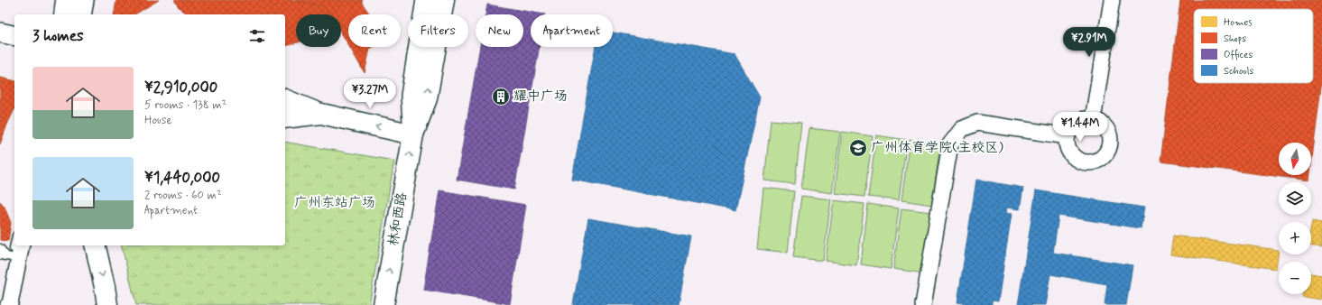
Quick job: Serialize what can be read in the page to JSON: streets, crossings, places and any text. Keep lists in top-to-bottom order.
{
  "streets": {
    "main road": ["林和西路"]
  },
  "parks": ["广州东站广场"],
  "places": {
    "building": ["耀中广场"],
    "school or university": ["广州体育学院(主校区)"]
  },
  "legend": [
    "Homes",
    "Shops",
    "Offices",
    "Schools"
  ],
  "north": "bottom",
  "page": {
    "chip": [
      "Buy",
      "Rent",
      "Filters",
      "New",
      "Apartment"
    ],
    "heading": "3 homes",
    "price": ["¥2.91M", "¥3.27M", "¥1.44M"],
    "list": [
      {
        "name": "¥2,910,000",
        "note": "5 rooms · 138 m² · House"
      },
      {
        "name": "¥1,440,000",
        "note": "2 rooms · 60 m² · Apartment"
      }
    ],
    "map_buttons": ["+", "−"]
  }
}
